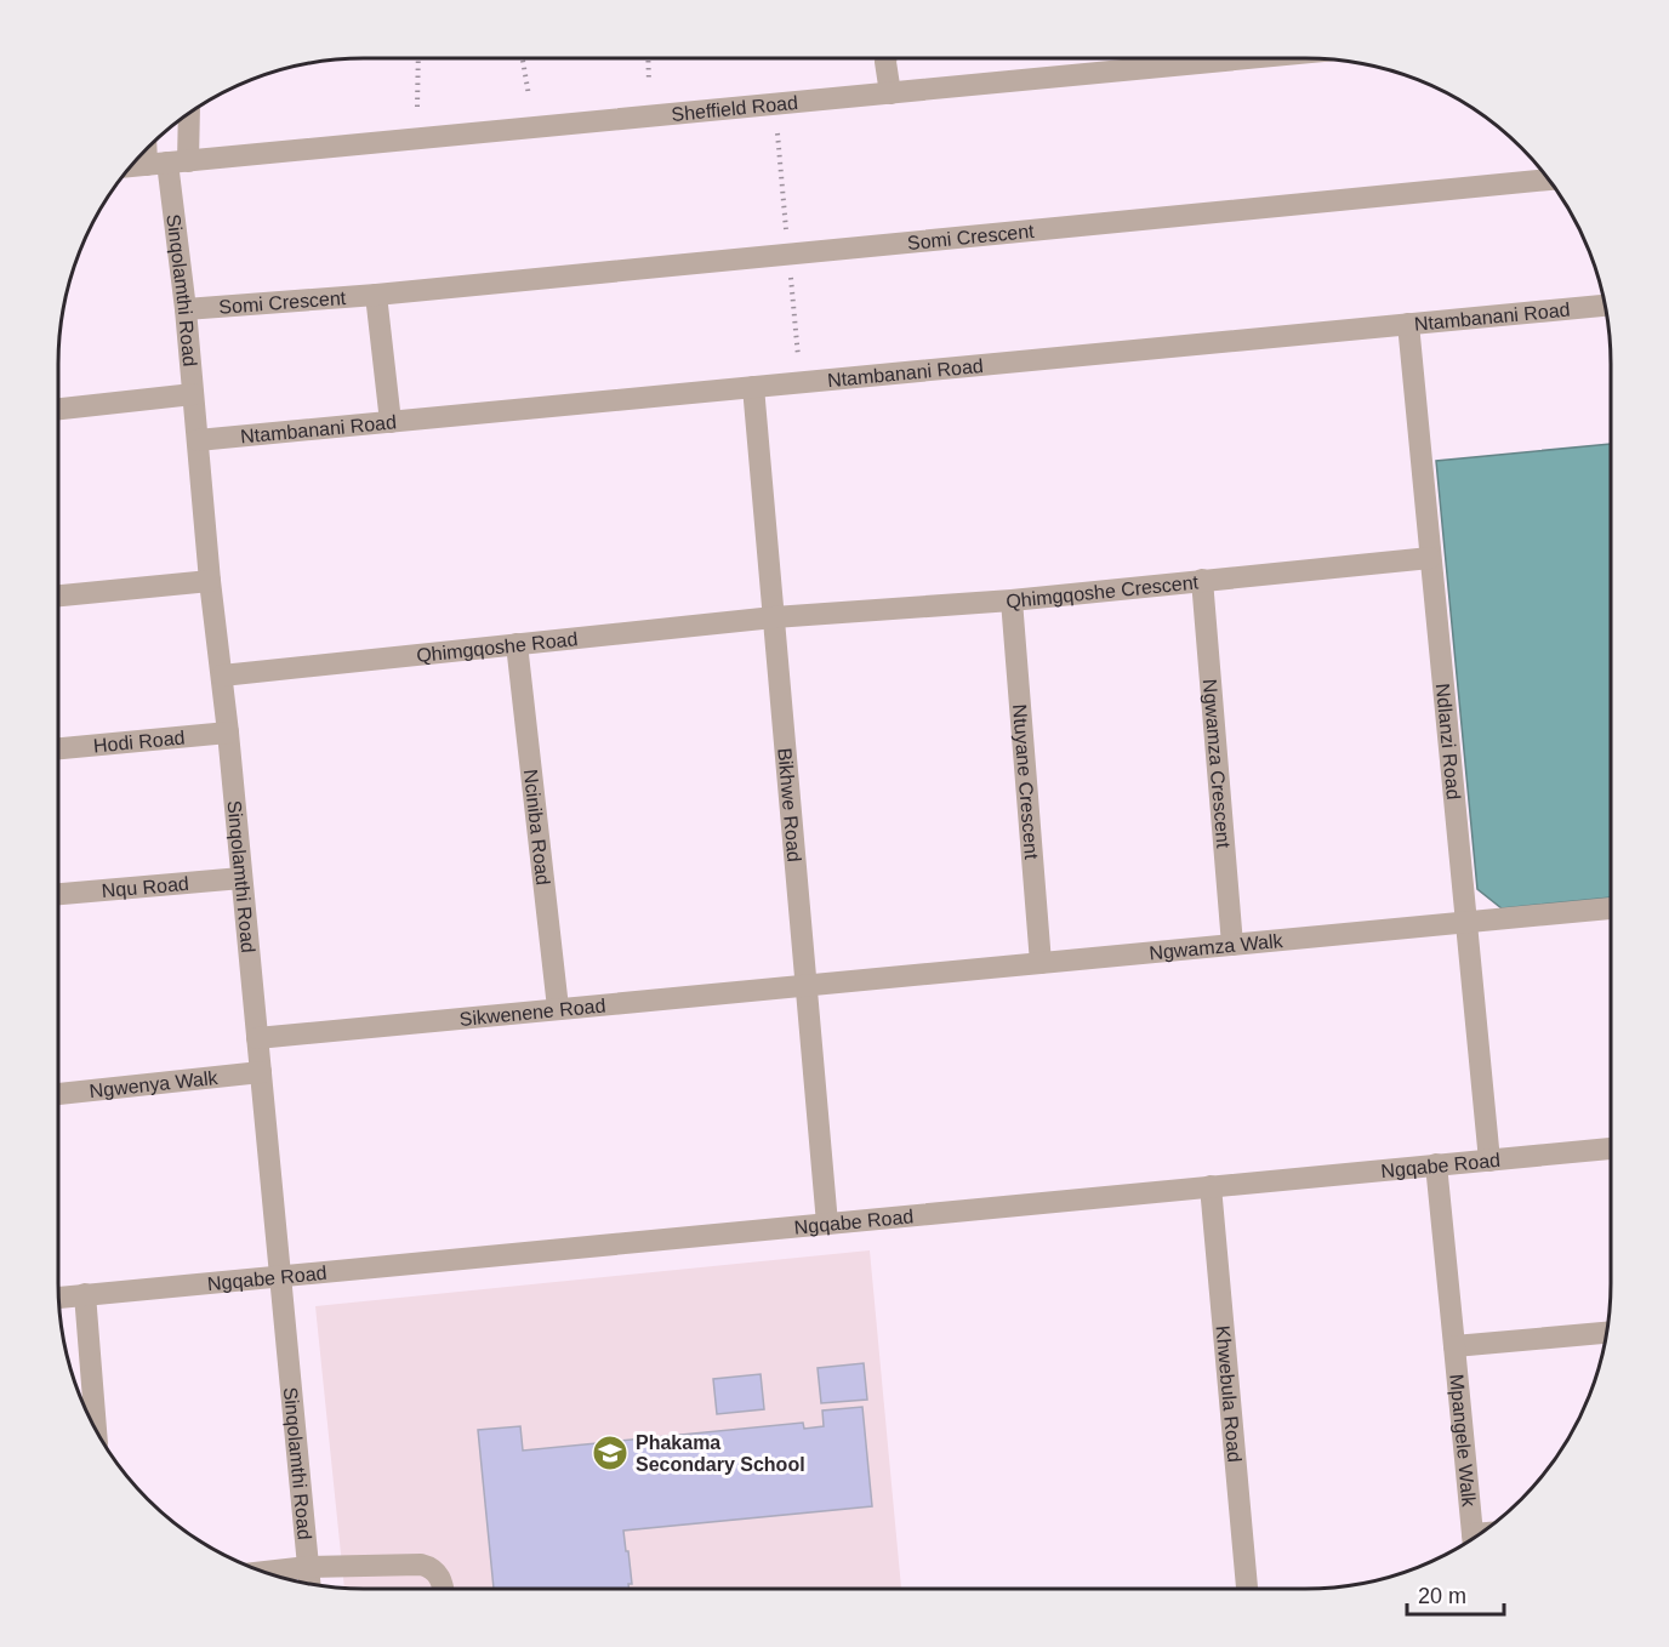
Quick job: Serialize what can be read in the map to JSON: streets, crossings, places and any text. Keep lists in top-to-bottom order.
{
  "streets": {
    "street": [
      "Sheffield Road",
      "Somi Crescent",
      "Sinqolamthi Road",
      "Ntambanani Road",
      "Qhimgqoshe Crescent",
      "Qhimgqoshe Road",
      "Hodi Road",
      "Ndlanzi Road",
      "Ngwamza Crescent",
      "Ntuyane Crescent",
      "Bikhwe Road",
      "Nciniba Road",
      "Nqu Road",
      "Ngwamza Walk",
      "Sikwenene Road",
      "Ngwenya Walk",
      "Ngqabe Road",
      "Khwebula Road",
      "Mpangele Walk"
    ]
  },
  "crossings": [
    ["Sheffield Road", "Sinqolamthi Road"],
    ["Somi Crescent", "Sinqolamthi Road"],
    ["Sinqolamthi Road", "Ntambanani Road"],
    ["Sinqolamthi Road", "Qhimgqoshe Road"],
    ["Sinqolamthi Road", "Hodi Road"],
    ["Sinqolamthi Road", "Nqu Road"],
    ["Sinqolamthi Road", "Sikwenene Road"],
    ["Sinqolamthi Road", "Ngwenya Walk"],
    ["Sinqolamthi Road", "Ngqabe Road"],
    ["Ntambanani Road", "Ndlanzi Road"],
    ["Ntambanani Road", "Bikhwe Road"],
    ["Qhimgqoshe Crescent", "Qhimgqoshe Road"],
    ["Qhimgqoshe Crescent", "Ndlanzi Road"],
    ["Qhimgqoshe Crescent", "Ngwamza Crescent"],
    ["Qhimgqoshe Crescent", "Ntuyane Crescent"],
    ["Qhimgqoshe Crescent", "Bikhwe Road"],
    ["Qhimgqoshe Road", "Bikhwe Road"],
    ["Qhimgqoshe Road", "Nciniba Road"],
    ["Ndlanzi Road", "Ngwamza Walk"],
    ["Ndlanzi Road", "Ngqabe Road"],
    ["Ngwamza Crescent", "Ngwamza Walk"],
    ["Ntuyane Crescent", "Ngwamza Walk"],
    ["Bikhwe Road", "Ngwamza Walk"],
    ["Bikhwe Road", "Sikwenene Road"],
    ["Bikhwe Road", "Ngqabe Road"],
    ["Nciniba Road", "Sikwenene Road"],
    ["Ngwamza Walk", "Sikwenene Road"],
    ["Ngqabe Road", "Khwebula Road"],
    ["Ngqabe Road", "Mpangele Walk"]
  ],
  "places": {
    "school or university": ["Phakama Secondary School"]
  },
  "scale_bar": "20 m"
}
